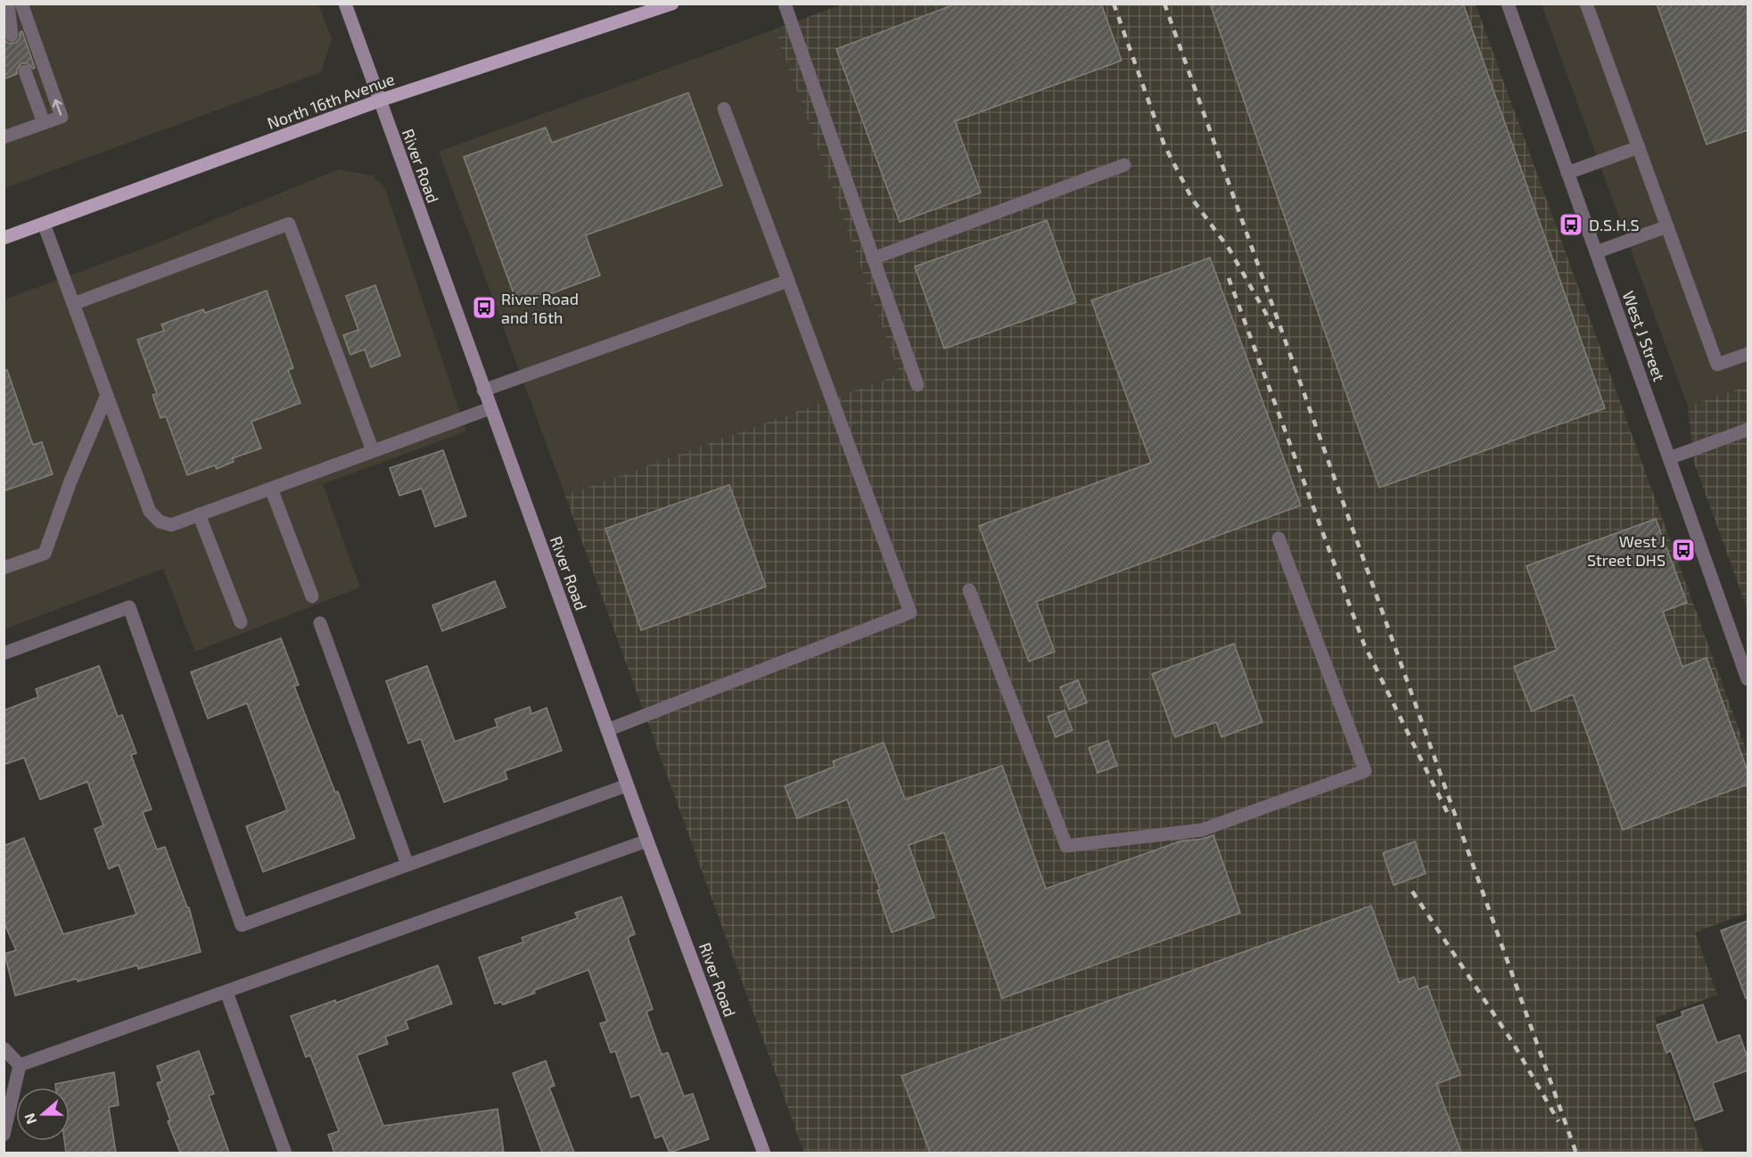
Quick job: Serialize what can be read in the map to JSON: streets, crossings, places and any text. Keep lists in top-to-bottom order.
{
  "streets": {
    "main road": ["North 16th Avenue"],
    "street": ["River Road", "West J Street"]
  },
  "crossings": [
    ["North 16th Avenue", "River Road"]
  ],
  "places": {
    "bus stop": ["D.S.H.S", "River Road and 16th", "West J Street DHS"]
  },
  "north": "left"
}
